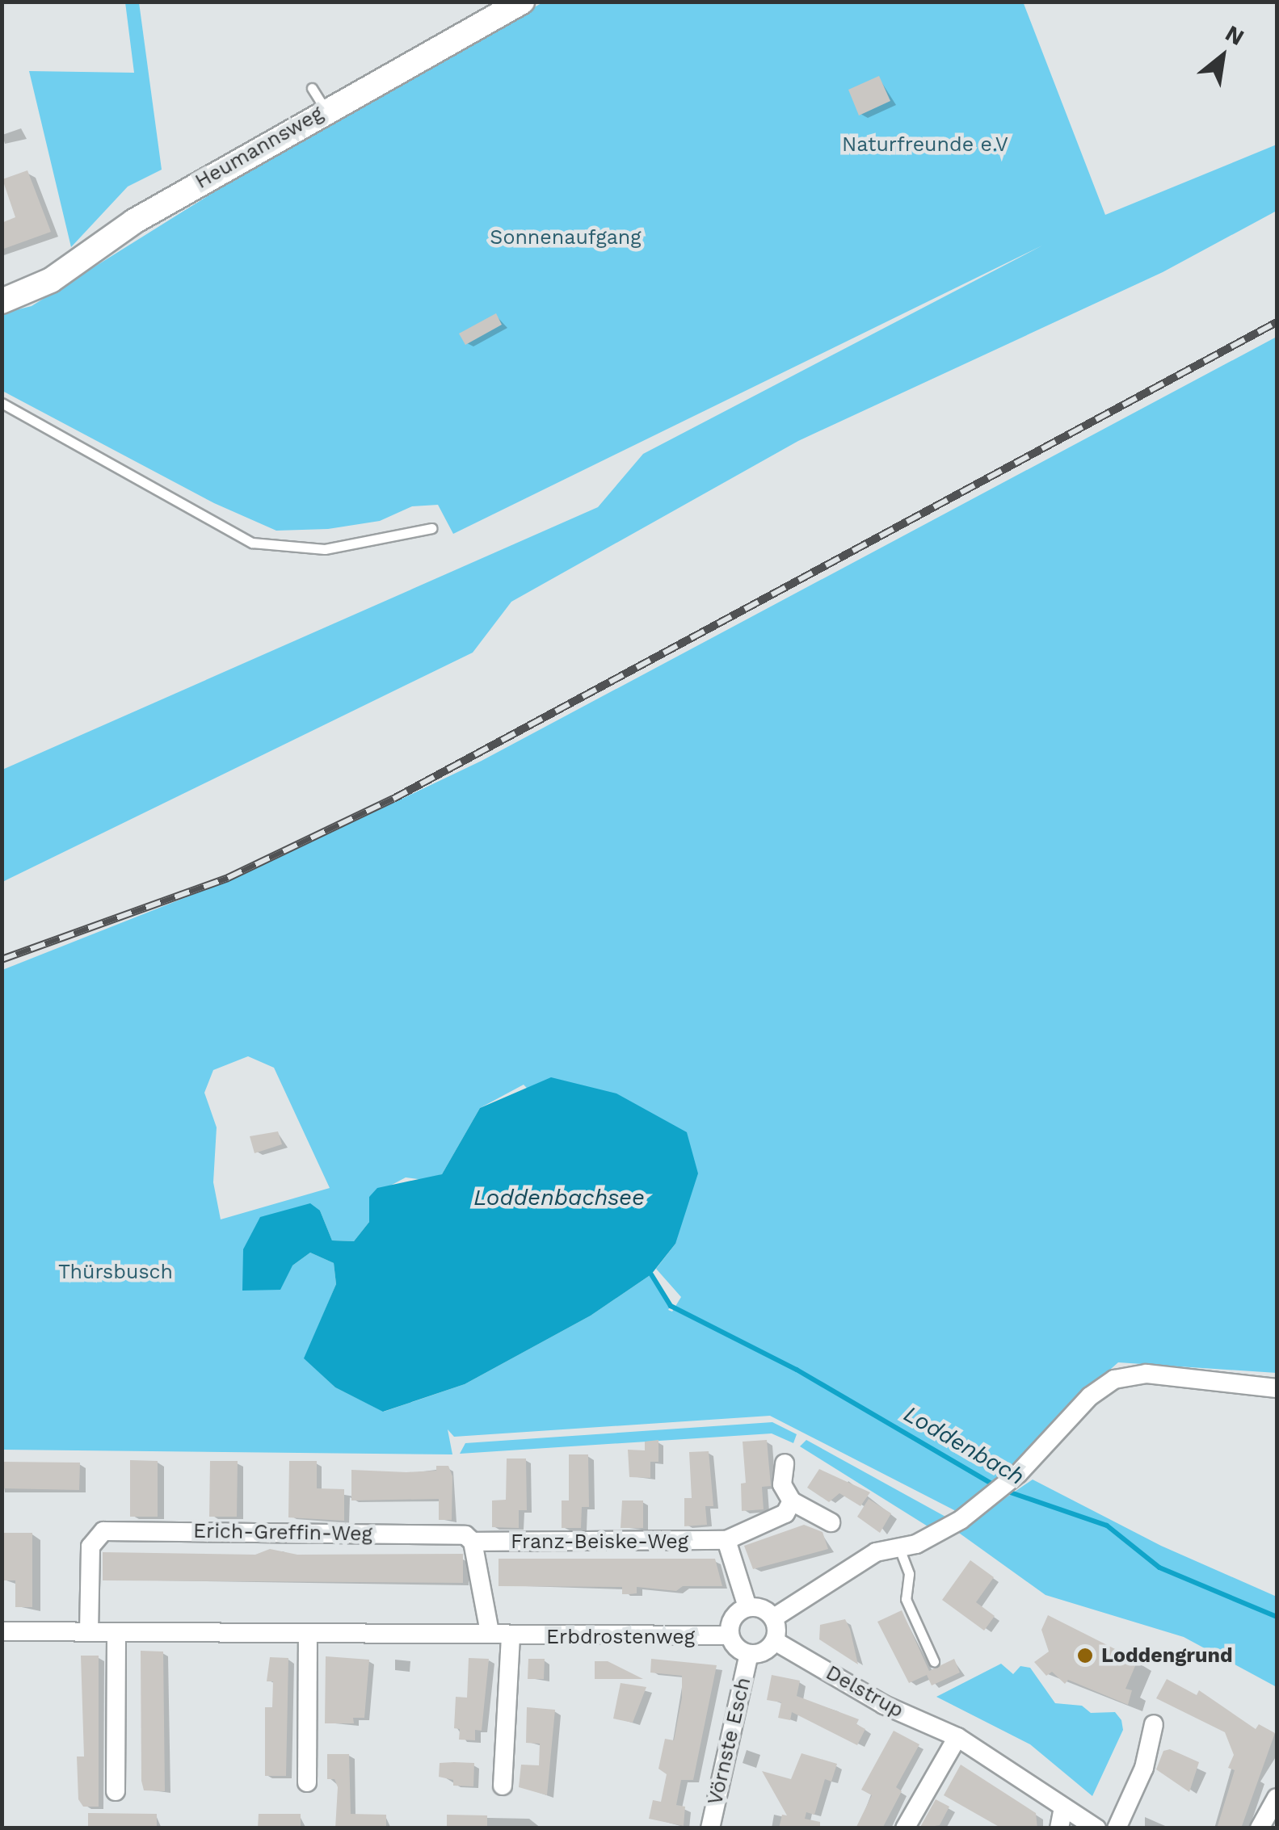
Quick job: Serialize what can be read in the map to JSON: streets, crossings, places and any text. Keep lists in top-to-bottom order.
{
  "streets": {
    "street": [
      "Heumannsweg",
      "Erich-Greffin-Weg",
      "Franz-Beiske-Weg",
      "Erbdrostenweg",
      "Delstrup",
      "Vörnste Esch"
    ]
  },
  "crossings": [
    ["Erich-Greffin-Weg", "Franz-Beiske-Weg"],
    ["Erich-Greffin-Weg", "Erbdrostenweg"],
    ["Erbdrostenweg", "Delstrup"],
    ["Erbdrostenweg", "Vörnste Esch"],
    ["Delstrup", "Vörnste Esch"]
  ],
  "water": ["Loddenbachsee", "Loddenbach"],
  "parks": ["Naturfreunde e.V", "Sonnenaufgang", "Thürsbusch"],
  "places": ["Loddengrund"],
  "north": "top right"
}
